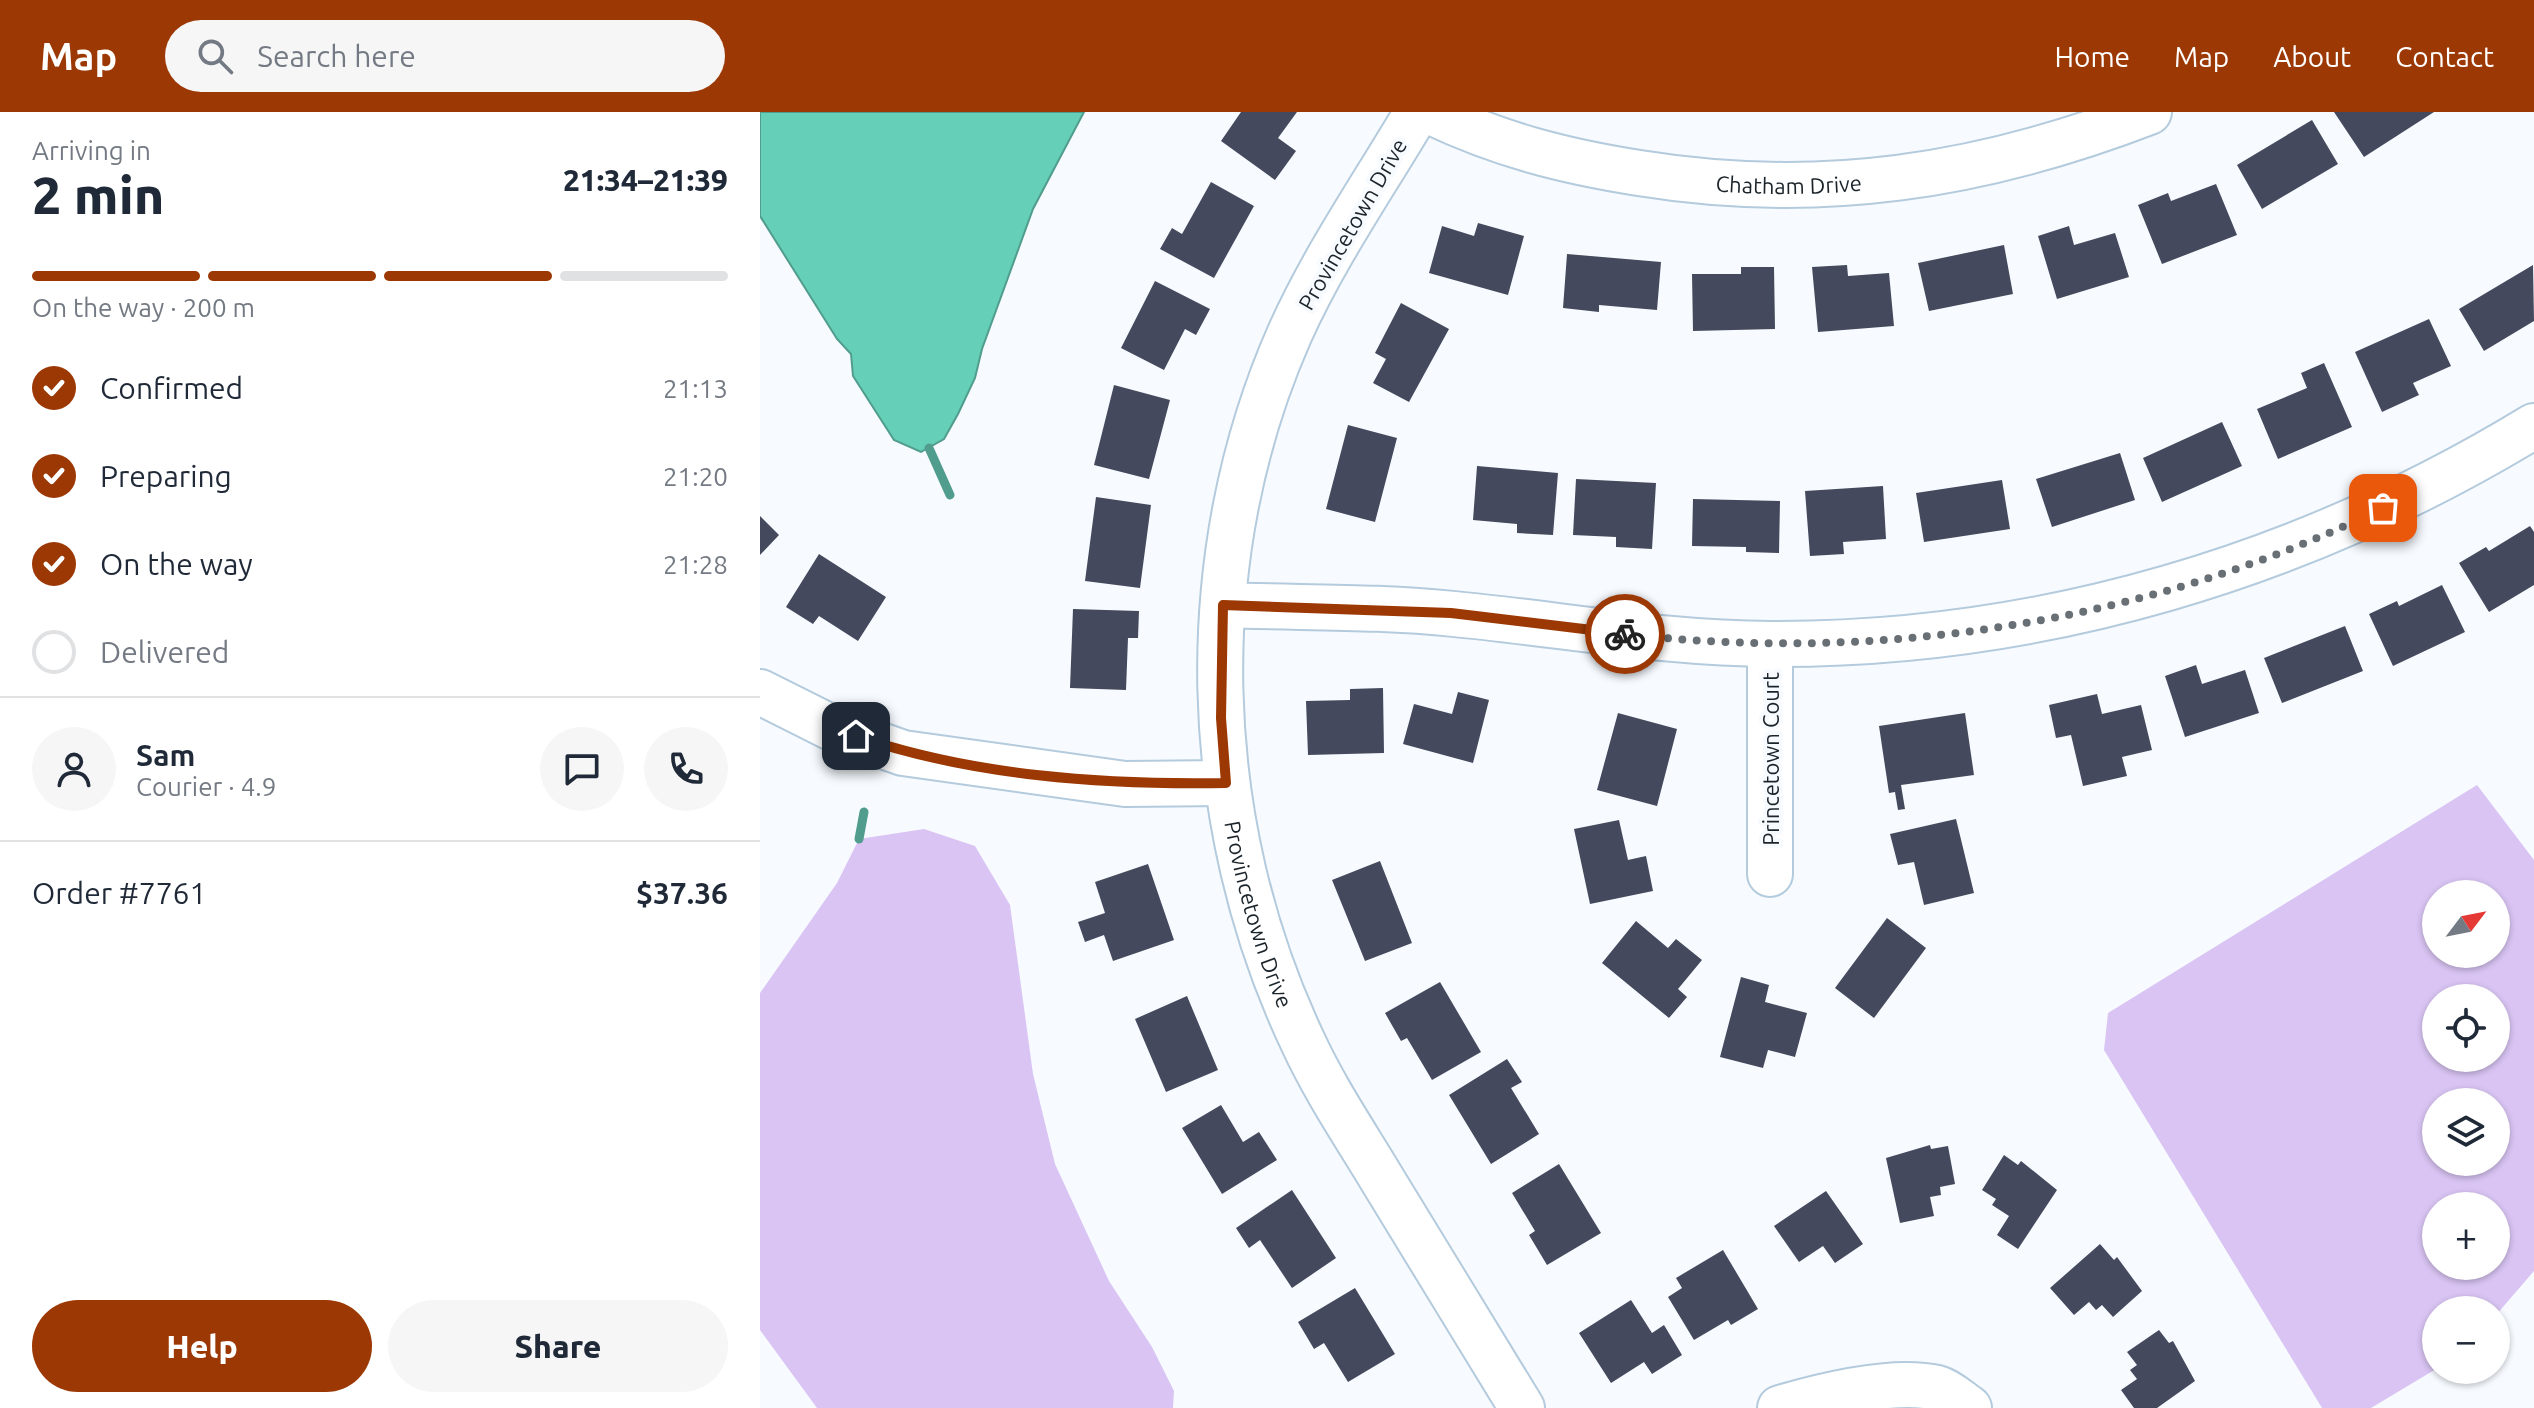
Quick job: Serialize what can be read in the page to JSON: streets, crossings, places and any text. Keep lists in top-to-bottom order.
{
  "streets": {
    "street": ["Chatham Drive", "Provincetown Drive", "Princetown Court"]
  },
  "north": "top right",
  "page": {
    "header": "Map",
    "search": "Search here",
    "nav": [
      "Home",
      "Map",
      "About",
      "Contact"
    ],
    "heading": ["2 min", "Arriving in", "21:34–21:39"],
    "panel": [
      "Sam",
      "Courier · 4.9",
      "Order #7761",
      "$37.36"
    ],
    "bar": "On the way · 200 m",
    "list": [
      ["Confirmed", "21:13"],
      ["Preparing", "21:20"],
      ["On the way", "21:28"],
      "Delivered"
    ],
    "map_buttons": ["+", "−"],
    "buttons": ["Help", "Share"]
  }
}
